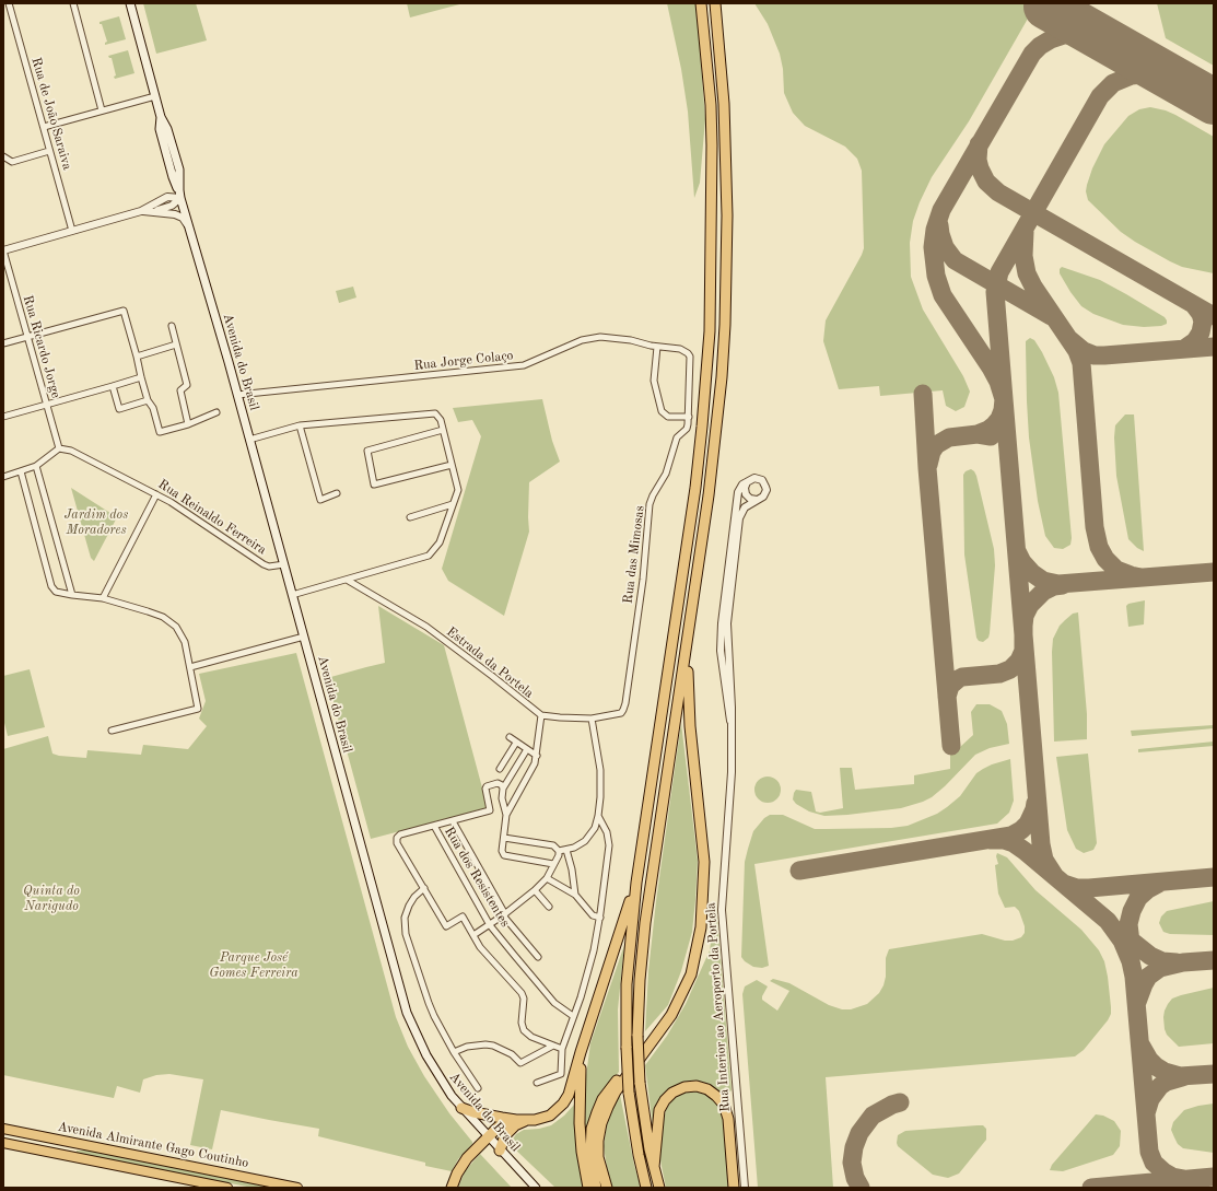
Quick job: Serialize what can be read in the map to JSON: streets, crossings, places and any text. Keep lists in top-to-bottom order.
{
  "streets": {
    "main road": ["Avenida do Brasil", "Avenida Almirante Gago Coutinho"],
    "street": [
      "Rua de João Saraiva",
      "Rua Ricardo Jorge",
      "Rua Jorge Colaço",
      "Rua Reinaldo Ferreira",
      "Rua das Mimosas",
      "Estrada da Portela",
      "Rua dos Resistentes",
      "Rua Interior ao Aeroporto da Portela"
    ]
  },
  "crossings": [
    ["Rua Ricardo Jorge", "Rua Reinaldo Ferreira"],
    ["Rua Jorge Colaço", "Avenida do Brasil"],
    ["Rua Jorge Colaço", "Rua das Mimosas"],
    ["Avenida do Brasil", "Rua Reinaldo Ferreira"]
  ],
  "parks": ["Jardim dos Moradores", "Quinta do Narigudo", "Parque José Gomes Ferreira"]
}
